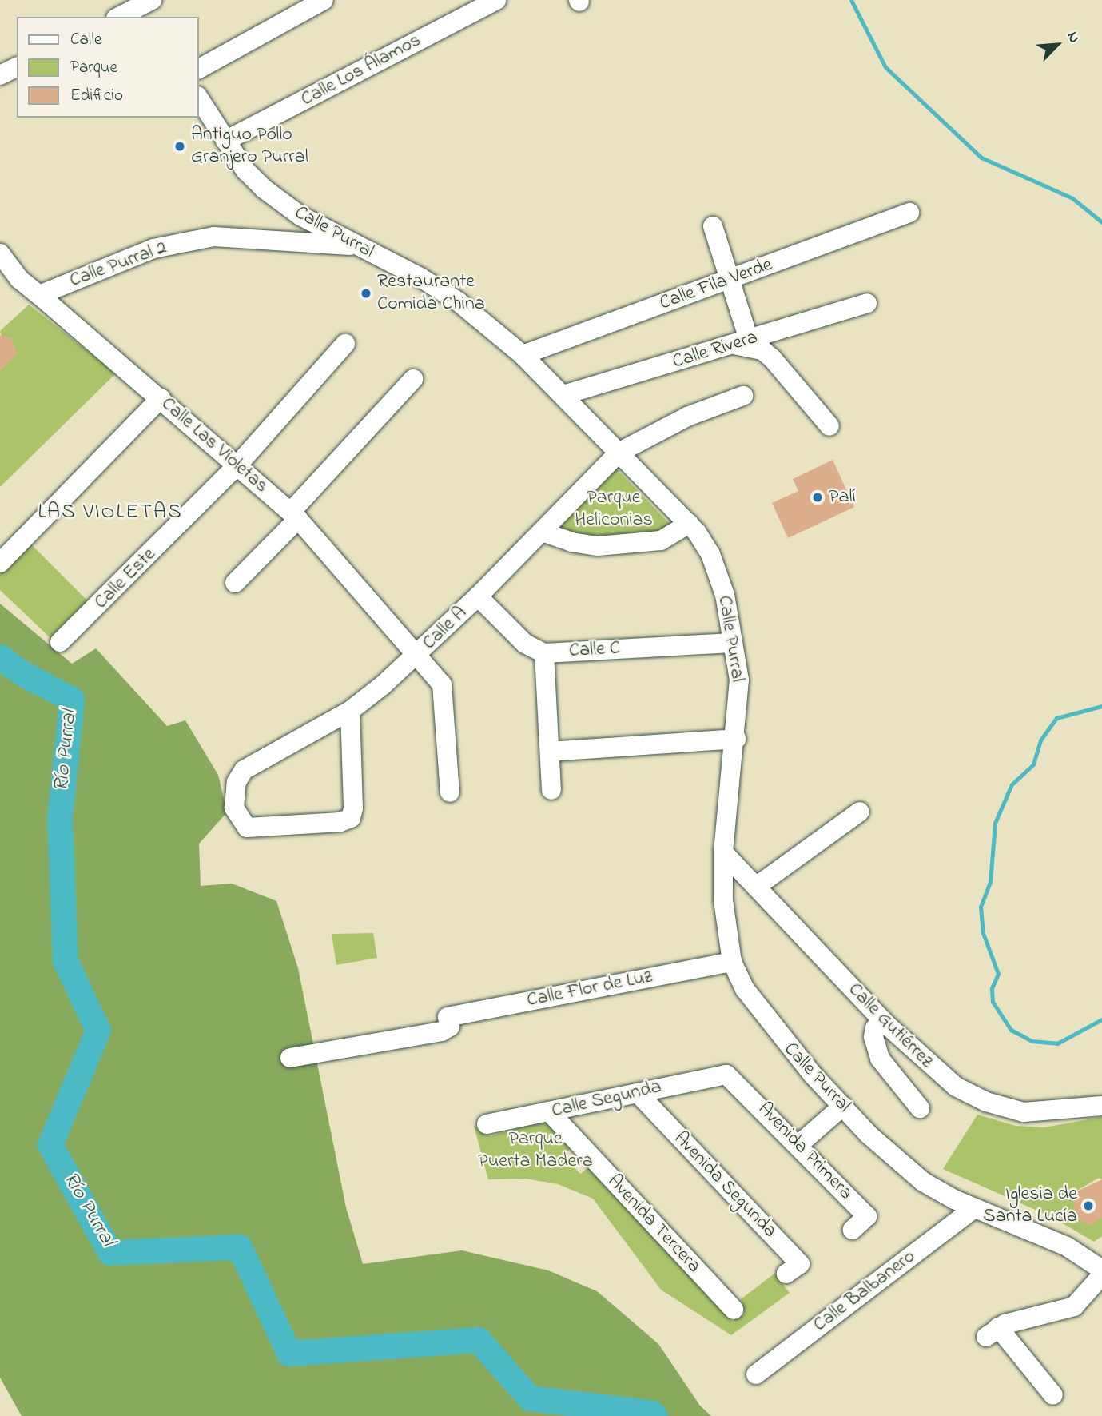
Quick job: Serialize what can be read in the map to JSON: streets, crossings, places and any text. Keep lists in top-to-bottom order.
{
  "streets": {
    "street": [
      "Calle Los Álamos",
      "Calle Purral",
      "Calle Purral 2",
      "Calle Fila Verde",
      "Calle Rivera",
      "Calle Las Violetas",
      "Calle Este",
      "Calle A",
      "Calle C",
      "Calle Flor de Luz",
      "Calle Gutiérrez",
      "Calle Segunda",
      "Avenida Primera",
      "Avenida Segunda",
      "Avenida Tercera",
      "Calle Balbanero"
    ]
  },
  "crossings": [
    ["Calle Los Álamos", "Calle Purral"],
    ["Calle Purral", "Calle Purral 2"],
    ["Calle Purral", "Calle Fila Verde"],
    ["Calle Purral", "Calle Rivera"],
    ["Calle Purral", "Calle A"],
    ["Calle Purral", "Calle C"],
    ["Calle Purral", "Calle Flor de Luz"],
    ["Calle Purral", "Calle Gutiérrez"],
    ["Calle Purral", "Calle Balbanero"],
    ["Calle Purral 2", "Calle Las Violetas"],
    ["Calle Las Violetas", "Calle Este"],
    ["Calle Las Violetas", "Calle A"],
    ["Calle A", "Calle C"],
    ["Calle Segunda", "Avenida Primera"],
    ["Calle Segunda", "Avenida Segunda"],
    ["Calle Segunda", "Avenida Tercera"]
  ],
  "districts": ["LAS VIOLETAS"],
  "water": ["Río Purral"],
  "parks": ["Parque Heliconias", "Parque Puerta Madera"],
  "places": [
    "Antiguo Pollo Granjero Purral",
    "Restaurante Comida China",
    "Palí",
    "Iglesia de Santa Lucía"
  ],
  "legend": ["Calle", "Parque", "Edificio"],
  "north": "top right"
}
